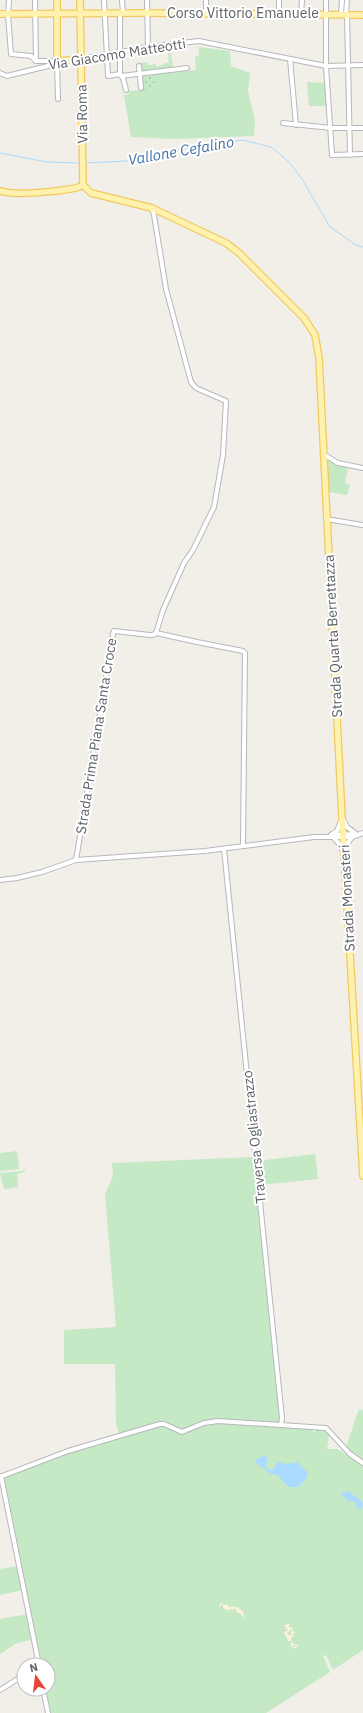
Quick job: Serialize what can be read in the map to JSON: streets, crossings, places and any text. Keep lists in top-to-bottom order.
{
  "streets": {
    "main road": [
      "Corso Vittorio Emanuele",
      "Via Giacomo Matteotti",
      "Via Roma",
      "Strada Quarta Berrettazza",
      "Strada Monasteri"
    ],
    "street": ["Strada Prima Piana Santa Croce", "Traversa Ogliastrazzo"]
  },
  "crossings": [
    ["Corso Vittorio Emanuele", "Via Roma"],
    ["Via Giacomo Matteotti", "Via Roma"],
    ["Via Roma", "Strada Quarta Berrettazza"],
    ["Strada Quarta Berrettazza", "Strada Monasteri"]
  ],
  "water": ["Vallone Cefalino"],
  "north": "top"
}
